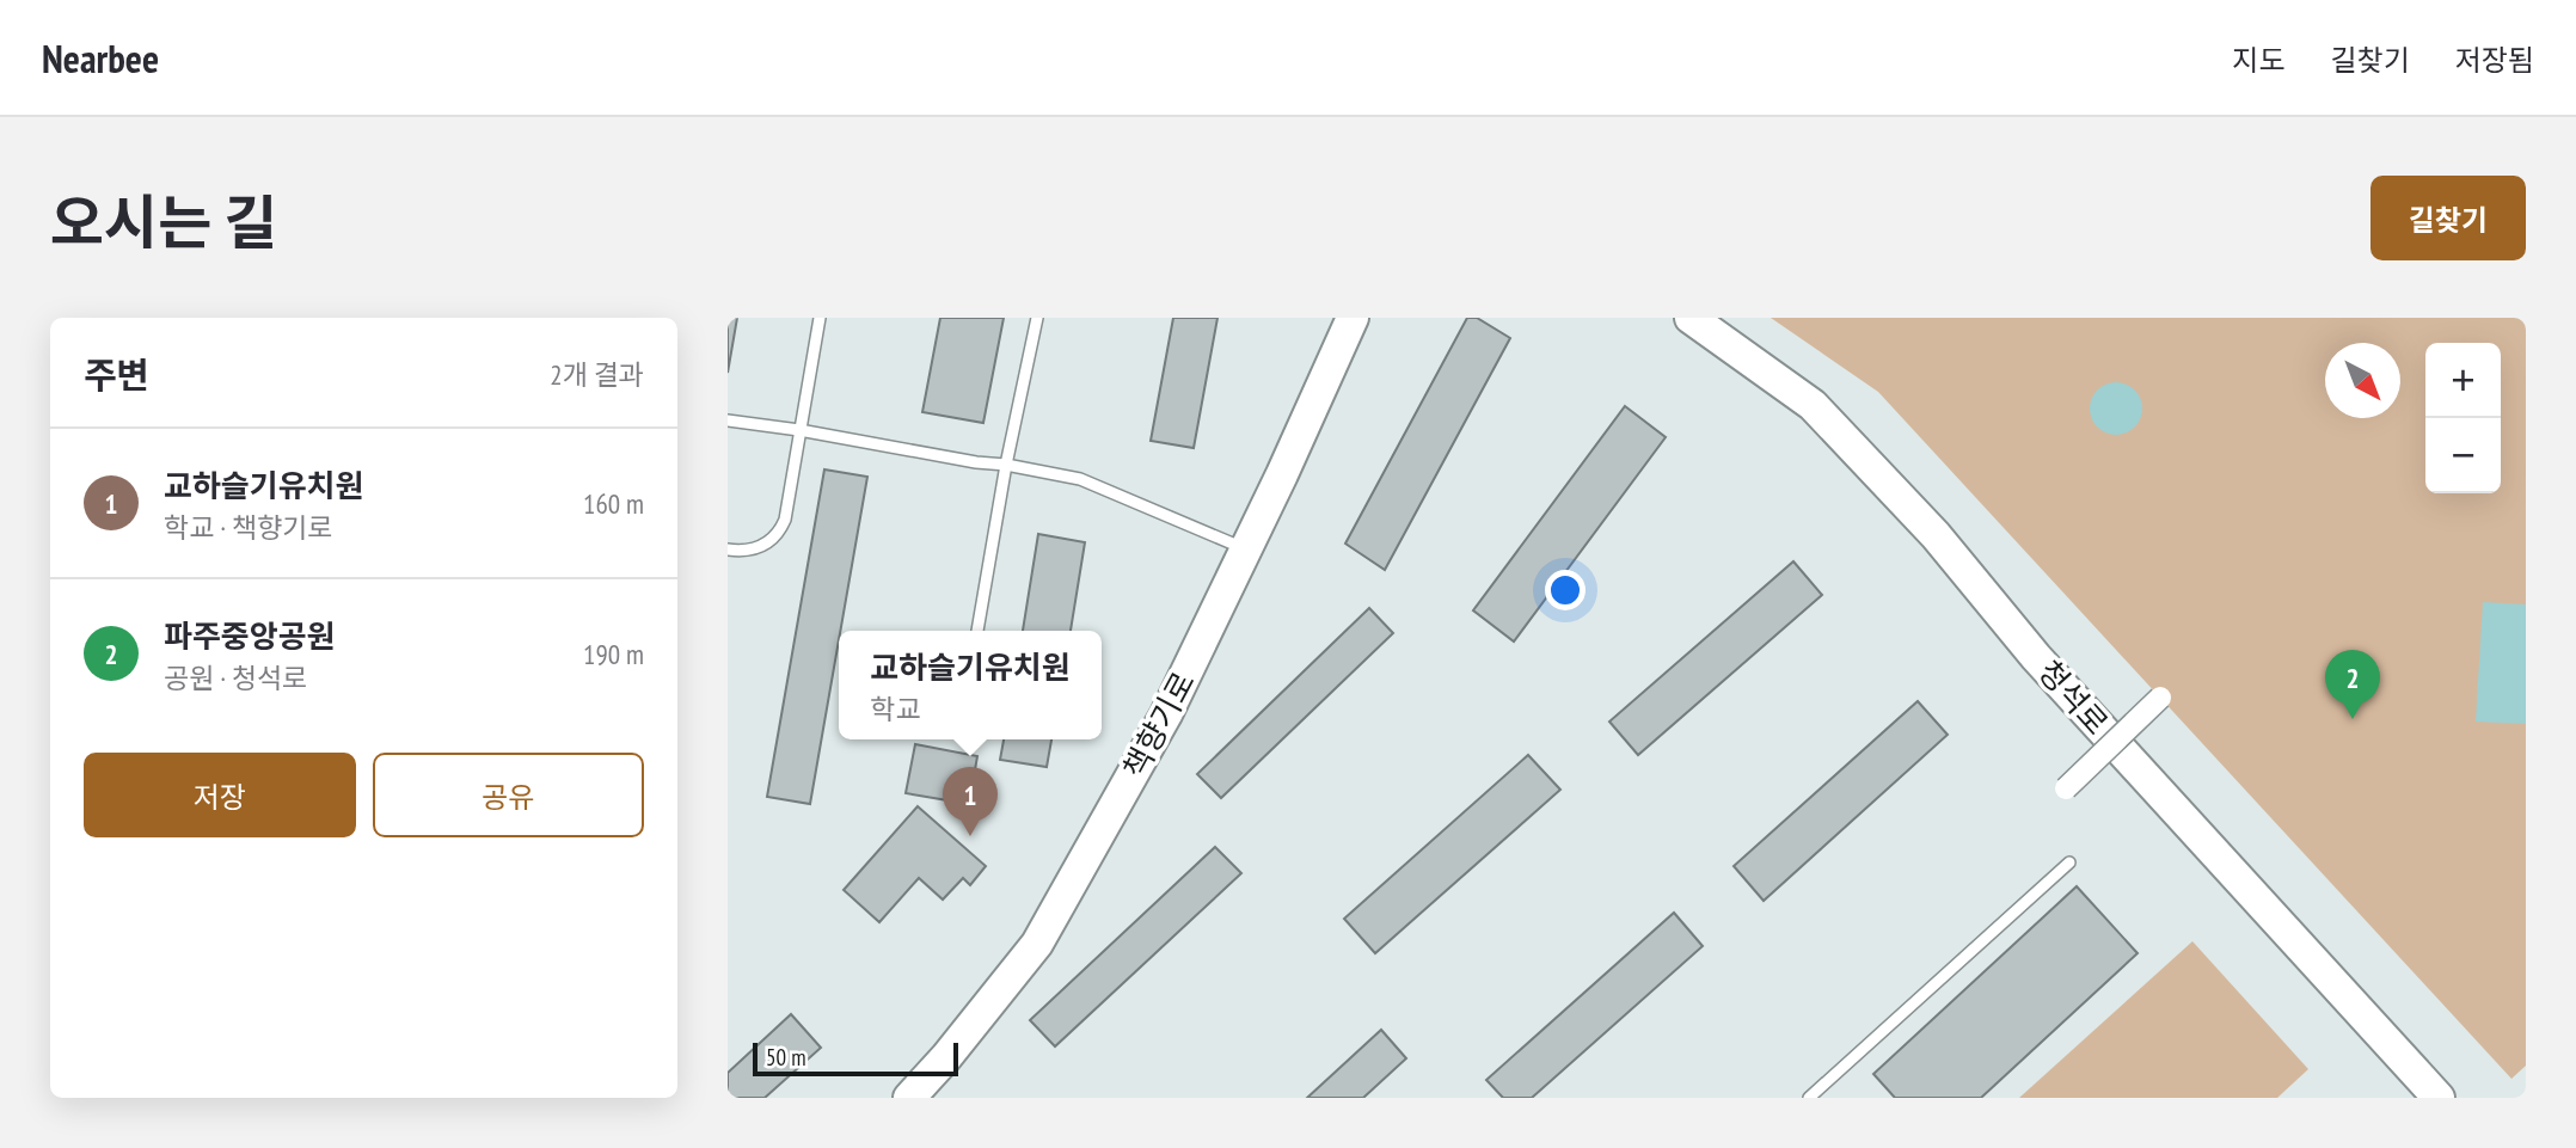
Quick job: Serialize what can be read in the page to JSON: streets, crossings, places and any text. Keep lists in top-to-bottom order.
{
  "streets": {
    "main road": ["청석로", "책향기로"]
  },
  "scale_bar": "50 m",
  "north": "bottom right",
  "page": {
    "header": "Nearbee",
    "nav": ["지도", "길찾기", "저장됨"],
    "title": "오시는 길",
    "buttons": [
      "길찾기",
      ["저장", "공유"]
    ],
    "heading": ["주변", "2개 결과"],
    "map_buttons": ["+", "−"],
    "list": [
      {
        "mark": "1",
        "name": "교하슬기유치원",
        "note": "학교 · 책향기로",
        "value": "160 m"
      },
      {
        "mark": "2",
        "name": "파주중앙공원",
        "note": "공원 · 청석로",
        "value": "190 m"
      }
    ],
    "popup": ["교하슬기유치원", "학교"],
    "pins": ["2", "1"],
    "scale": "50 m"
  }
}
